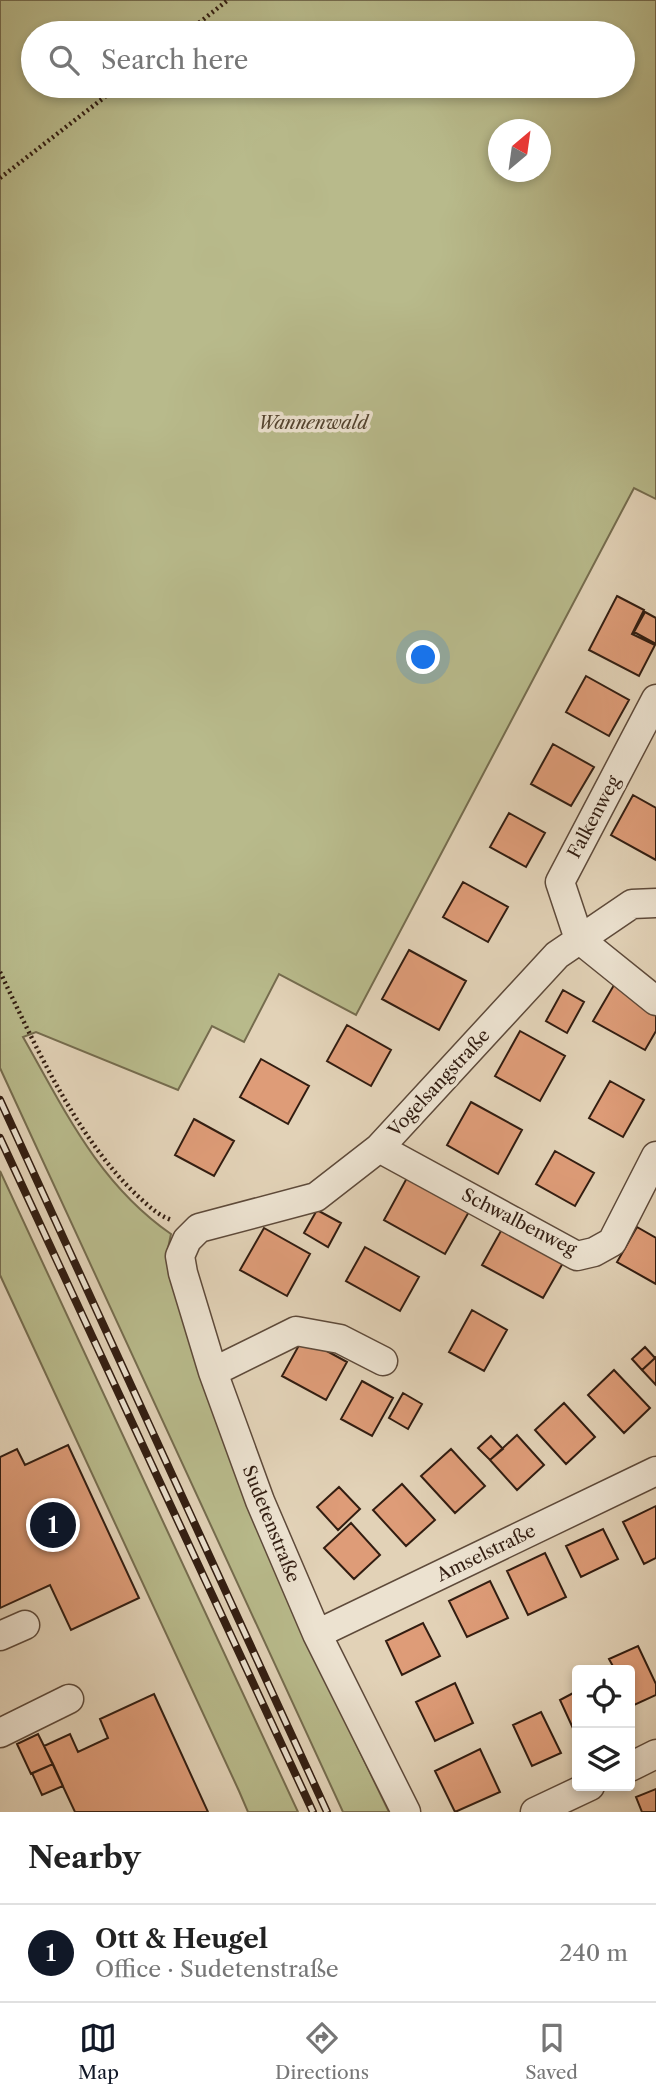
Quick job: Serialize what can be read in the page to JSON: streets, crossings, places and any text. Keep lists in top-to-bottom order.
{
  "streets": {
    "street": [
      "Falkenweg",
      "Vogelsangstraße",
      "Schwalbenweg",
      "Sudetenstraße",
      "Amselstraße"
    ]
  },
  "crossings": [
    ["Falkenweg", "Vogelsangstraße"],
    ["Vogelsangstraße", "Schwalbenweg"],
    ["Vogelsangstraße", "Sudetenstraße"],
    ["Sudetenstraße", "Amselstraße"]
  ],
  "parks": ["Wannenwald"],
  "north": "top right",
  "page": {
    "search": "Search here",
    "pins": "1",
    "heading": "Nearby",
    "list": [
      {
        "mark": "1",
        "name": "Ott & Heugel",
        "note": "Office · Sudetenstraße",
        "value": "240 m"
      }
    ],
    "nav": ["Map", "Directions", "Saved"]
  }
}
